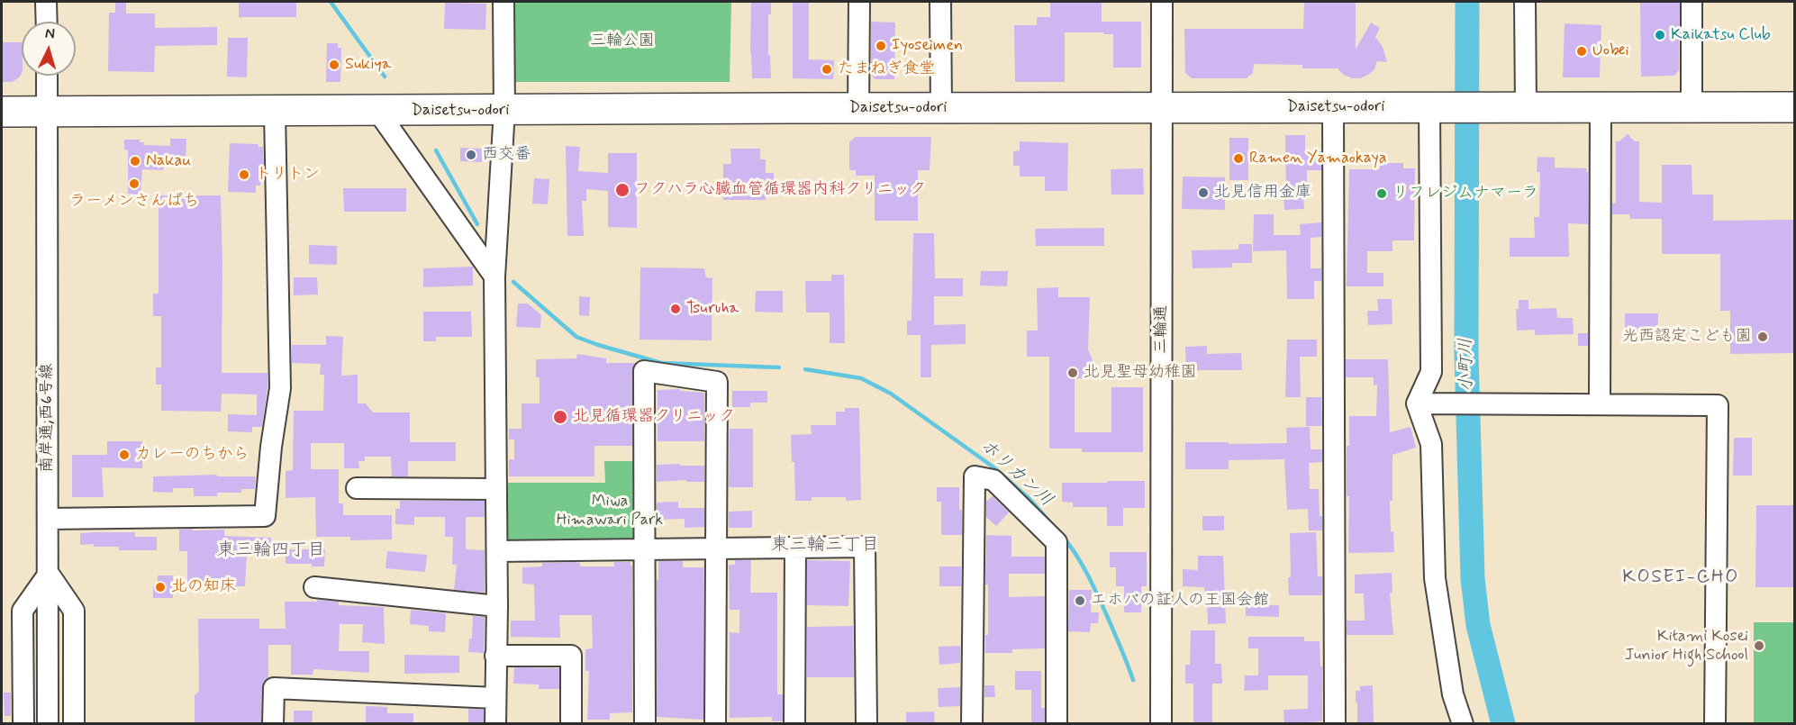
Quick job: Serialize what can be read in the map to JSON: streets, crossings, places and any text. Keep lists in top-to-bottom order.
{
  "streets": {
    "highway": ["Daisetsu-odori"],
    "street": ["三輪通", "南岸通;西6号線"]
  },
  "crossings": [
    ["Daisetsu-odori", "三輪通"],
    ["Daisetsu-odori", "南岸通;西6号線"]
  ],
  "districts": ["東三輪三丁目", "東三輪四丁目", "KOSEI-CHO"],
  "water": ["小町川", "ホリカン川"],
  "parks": ["三輪公園", "Miwa Himawari Park"],
  "places": [
    "Kaikatsu Club",
    "Iyoseimen",
    "Uobei",
    "Sukiya",
    "たまねぎ食堂",
    "西交番",
    "Ramen Yamaokaya",
    "Nakau",
    "トリトン",
    "ラーメンさんぱち",
    "フクハラ心臓血管循環器内科クリニック",
    "北見信用金庫",
    "リフレジムナマーラ",
    "Tsuruha",
    "光西認定こども園",
    "北見聖母幼稚園",
    "北見循環器クリニック",
    "カレーのちから",
    "北の知床",
    "エホバの証人の王国会館",
    "Kitami Kosei Junior High School"
  ],
  "north": "top"
}
